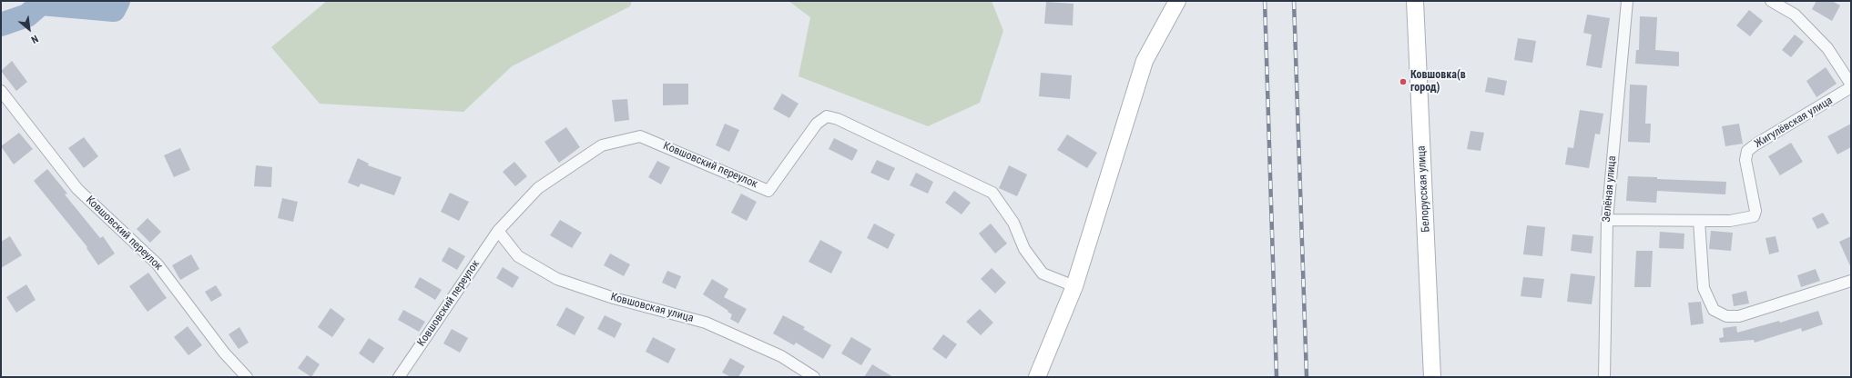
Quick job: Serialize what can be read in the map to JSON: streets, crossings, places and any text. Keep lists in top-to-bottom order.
{
  "streets": {
    "street": [
      "Жигулёвская улица",
      "Ковшовский переулок",
      "Белорусская улица",
      "Зелёная улица",
      "Ковшовская улица"
    ]
  },
  "crossings": [
    ["Жигулёвская улица", "Зелёная улица"],
    ["Ковшовский переулок", "Ковшовская улица"]
  ],
  "places": ["Ковшовка(в город)"],
  "north": "bottom right"
}
